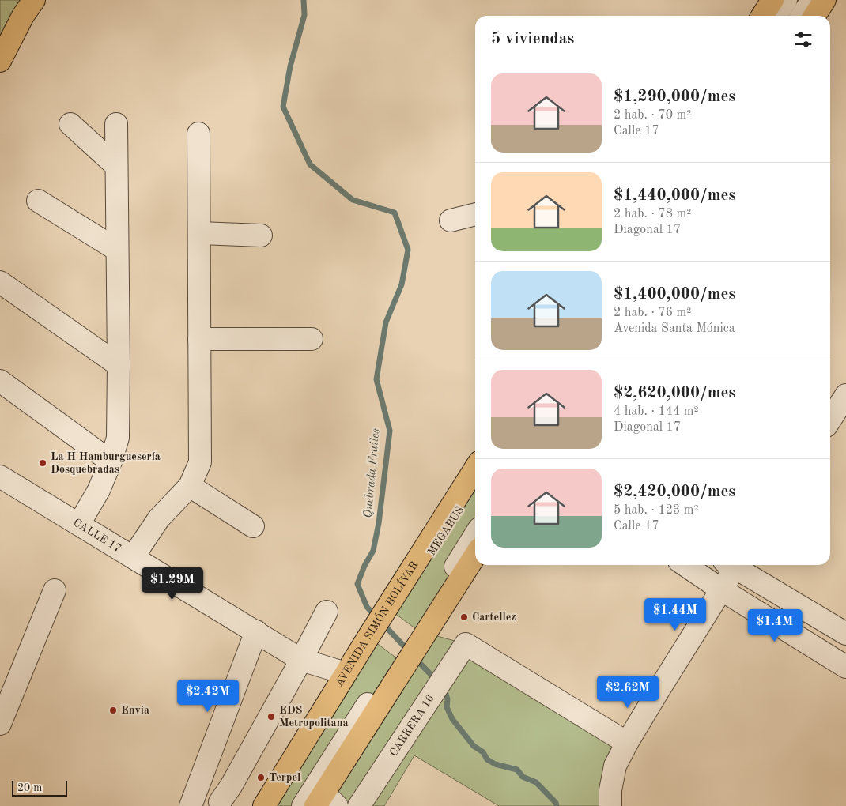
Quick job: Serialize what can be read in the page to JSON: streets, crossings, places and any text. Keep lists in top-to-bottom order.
{
  "streets": {
    "main road": ["AVENIDA SIMÓN BOLÍVAR"],
    "street": ["MEGABUS", "CALLE 17", "CARRERA 16"]
  },
  "crossings": [
    ["MEGABUS", "AVENIDA SIMÓN BOLÍVAR"],
    ["CALLE 17", "AVENIDA SIMÓN BOLÍVAR"]
  ],
  "water": ["Quebrada Frailes"],
  "places": [
    "La H Hamburguesería Dosquebradas",
    "Cartellez",
    "Envía",
    "EDS Metropolitana",
    "Terpel"
  ],
  "scale_bar": "20 m",
  "page": {
    "heading": "5 viviendas",
    "list": [
      {
        "name": "$1,290,000/mes",
        "note": "2 hab. · 70 m² · Calle 17"
      },
      {
        "name": "$1,440,000/mes",
        "note": "2 hab. · 78 m² · Diagonal 17"
      },
      {
        "name": "$1,400,000/mes",
        "note": "2 hab. · 76 m² · Avenida Santa Mónica"
      },
      {
        "name": "$2,620,000/mes",
        "note": "4 hab. · 144 m² · Diagonal 17"
      },
      {
        "name": "$2,420,000/mes",
        "note": "5 hab. · 123 m² · Calle 17"
      }
    ],
    "price": [
      "$1.29M",
      "$1.44M",
      "$1.4M",
      "$2.62M",
      "$2.42M"
    ],
    "scale": "20 m"
  }
}
